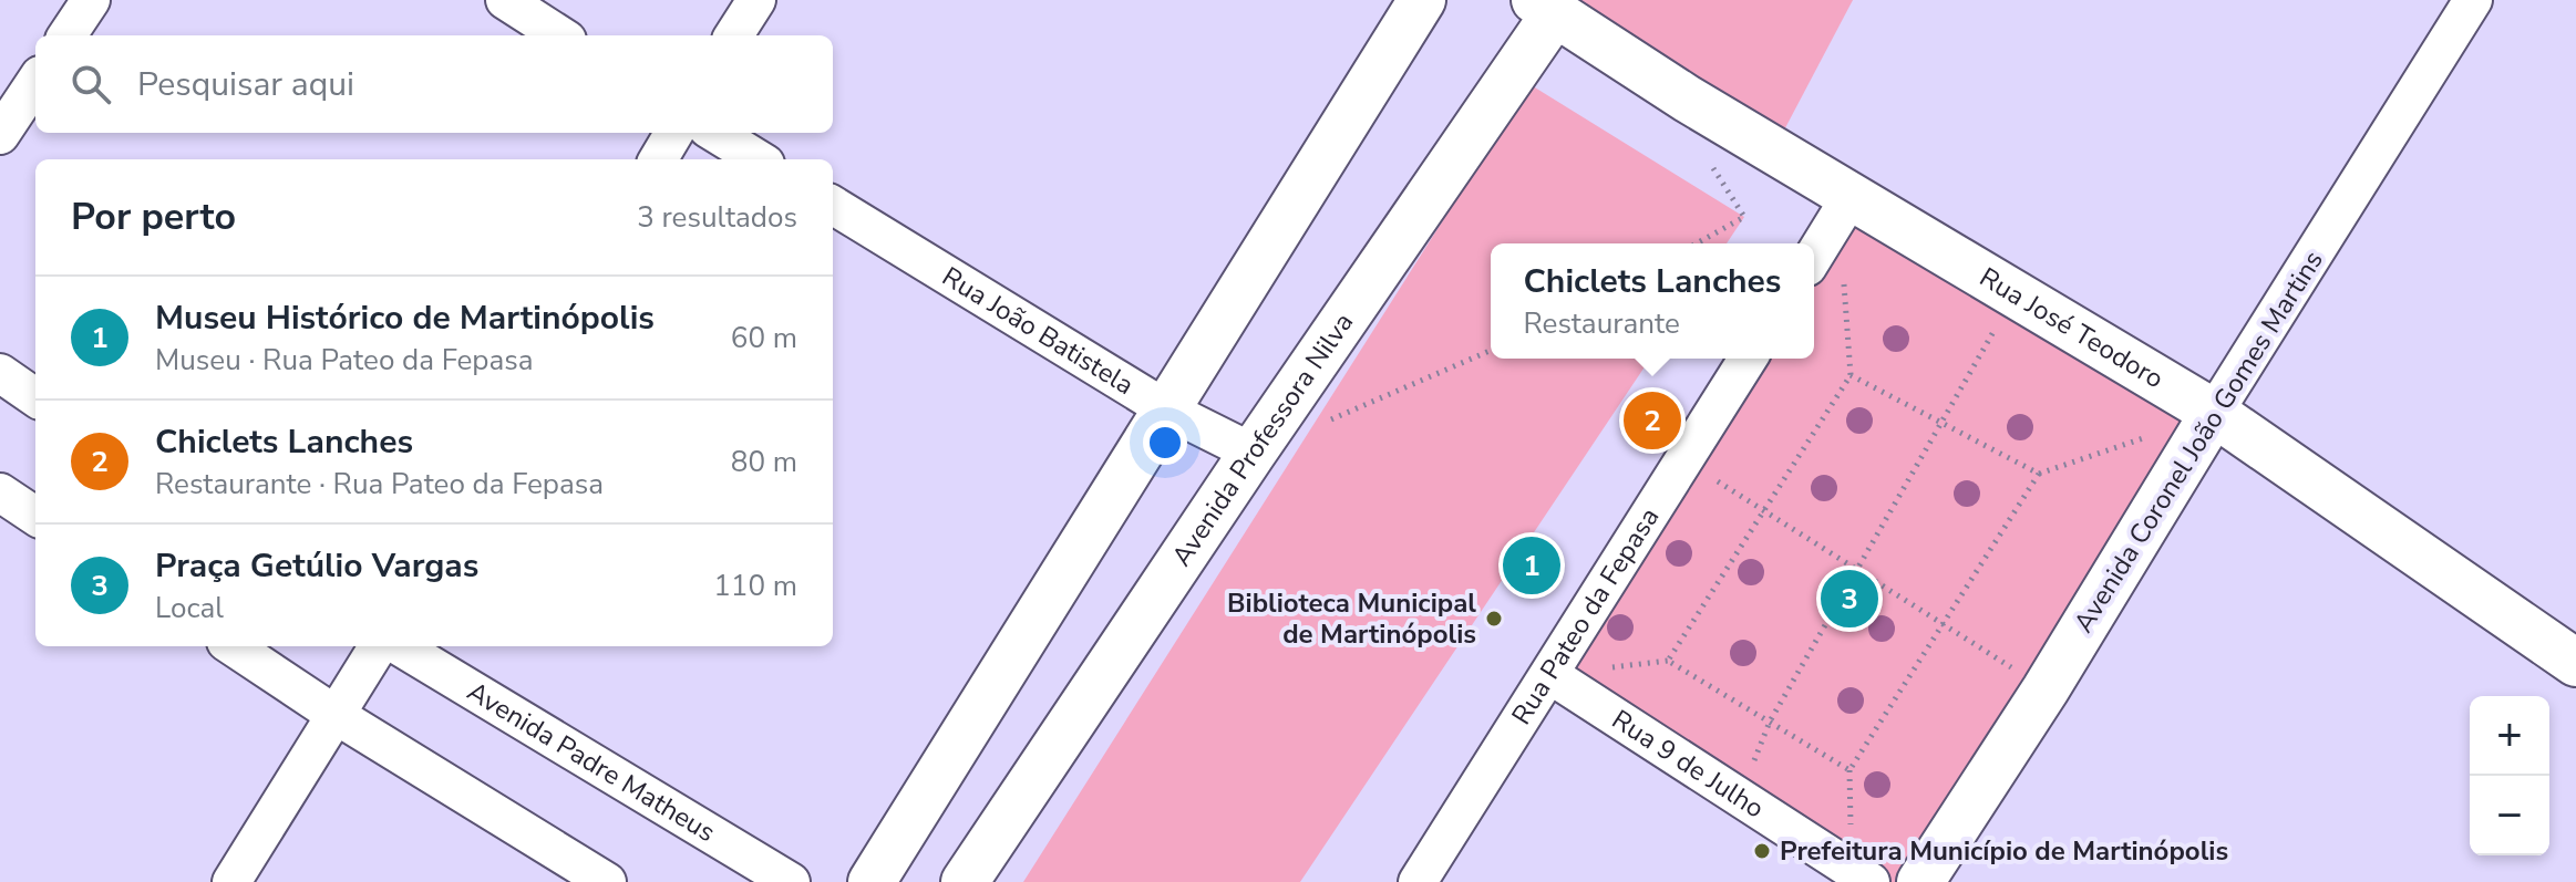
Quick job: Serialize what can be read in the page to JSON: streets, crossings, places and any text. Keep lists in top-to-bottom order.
{
  "streets": {
    "street": [
      "Rua José Teodoro",
      "Rua João Batistela",
      "Avenida Professora Nilva",
      "Avenida Coronel João Gomes Martins",
      "Rua Pateo da Fepasa",
      "Avenida Padre Matheus",
      "Rua 9 de Julho"
    ]
  },
  "crossings": [
    ["Rua José Teodoro", "Avenida Professora Nilva"],
    ["Rua José Teodoro", "Avenida Coronel João Gomes Martins"],
    ["Rua João Batistela", "Avenida Professora Nilva"],
    ["Rua Pateo da Fepasa", "Rua 9 de Julho"]
  ],
  "places": ["Biblioteca Municipal de Martinópolis", "Prefeitura Município de Martinópolis"],
  "page": {
    "search": "Pesquisar aqui",
    "heading": ["Por perto", "3 resultados"],
    "popup": ["Chiclets Lanches", "Restaurante"],
    "list": [
      {
        "mark": "1",
        "name": "Museu Histórico de Martinópolis",
        "note": "Museu · Rua Pateo da Fepasa",
        "value": "60 m"
      },
      {
        "mark": "2",
        "name": "Chiclets Lanches",
        "note": "Restaurante · Rua Pateo da Fepasa",
        "value": "80 m"
      },
      {
        "mark": "3",
        "name": "Praça Getúlio Vargas",
        "note": "Local",
        "value": "110 m"
      }
    ],
    "pins": ["2", "1", "3"],
    "map_buttons": ["+", "−"]
  }
}
